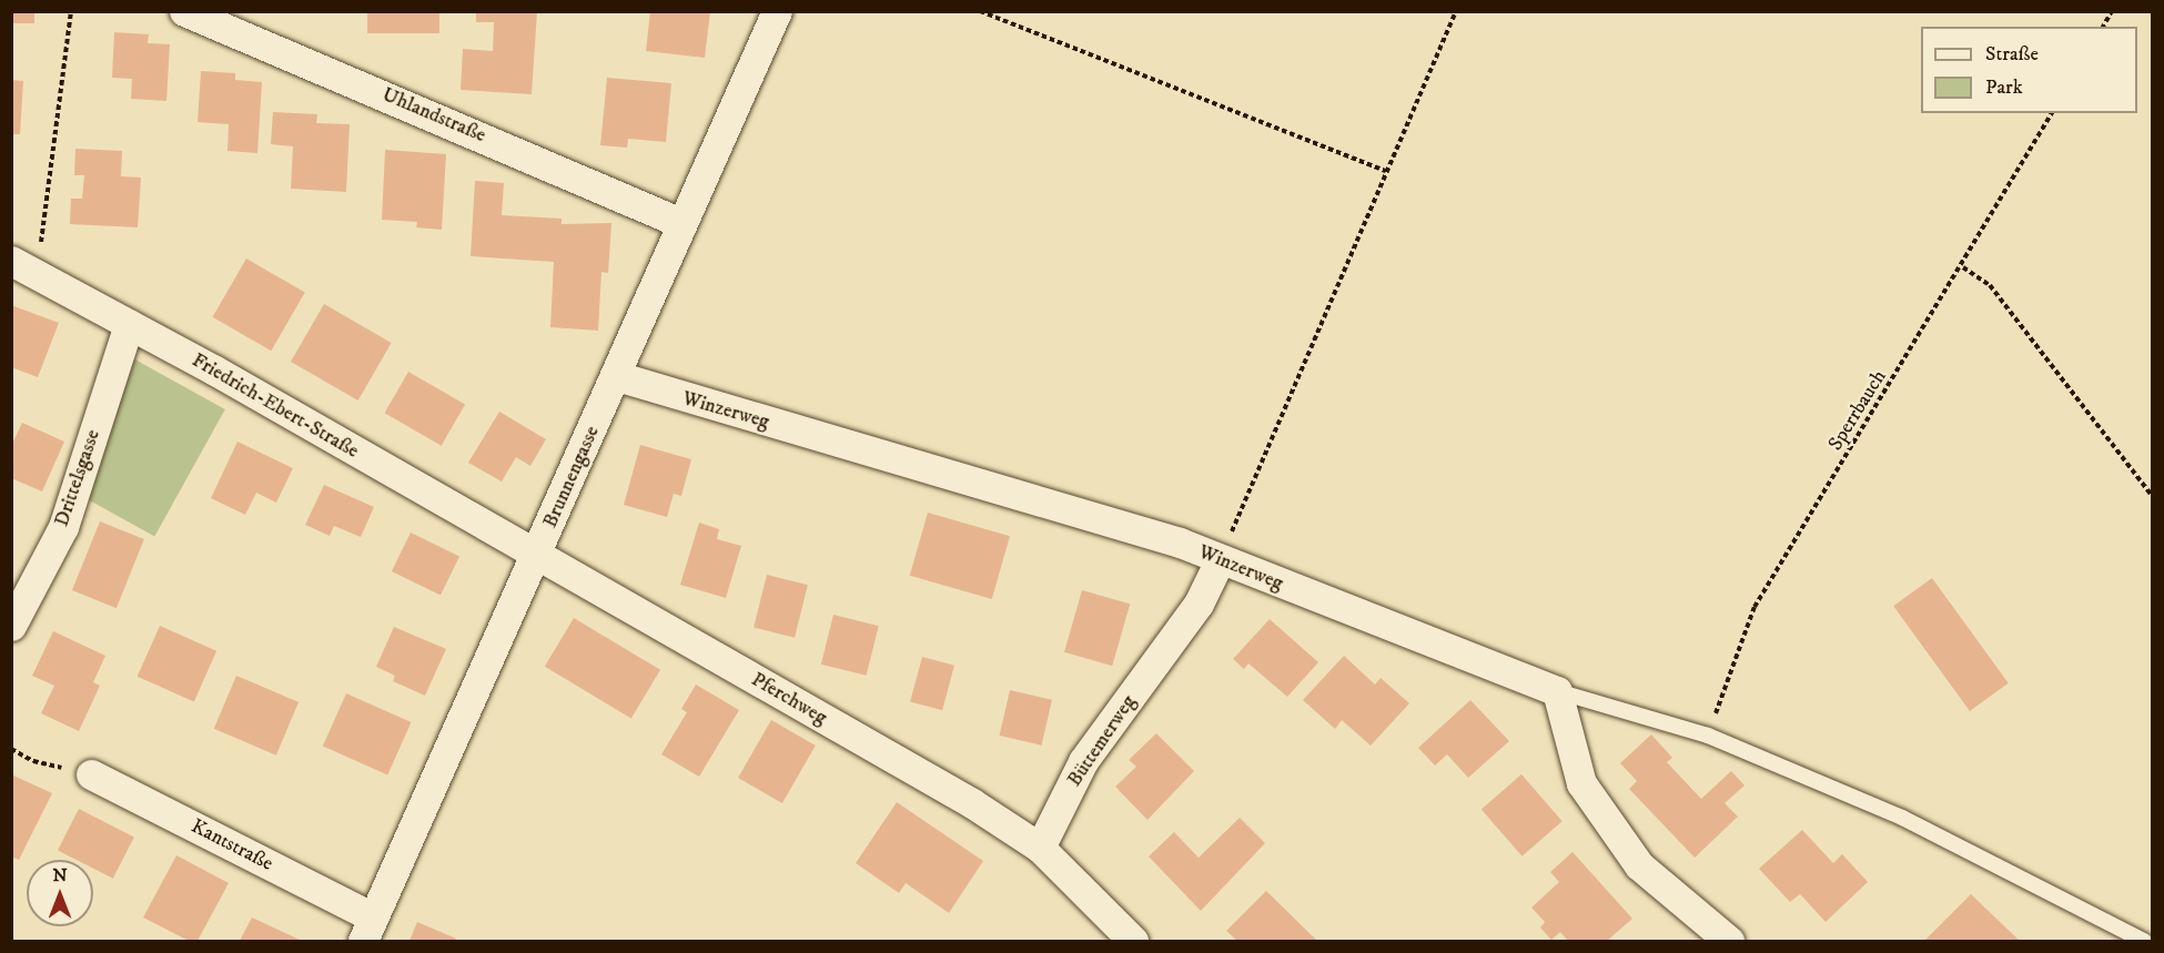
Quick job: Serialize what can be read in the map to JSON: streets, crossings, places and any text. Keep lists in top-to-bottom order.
{
  "streets": {
    "street": [
      "Uhlandstraße",
      "Friedrich-Ebert-Straße",
      "Winzerweg",
      "Brunnengasse",
      "Drittelsgasse",
      "Pferchweg",
      "Büttemerweg",
      "Kantstraße"
    ],
    "path": ["Sperrbauch"]
  },
  "crossings": [
    ["Uhlandstraße", "Brunnengasse"],
    ["Friedrich-Ebert-Straße", "Brunnengasse"],
    ["Friedrich-Ebert-Straße", "Drittelsgasse"],
    ["Friedrich-Ebert-Straße", "Pferchweg"],
    ["Winzerweg", "Brunnengasse"],
    ["Winzerweg", "Büttemerweg"],
    ["Brunnengasse", "Pferchweg"],
    ["Brunnengasse", "Kantstraße"],
    ["Pferchweg", "Büttemerweg"]
  ],
  "legend": ["Straße", "Park"],
  "north": "top"
}
